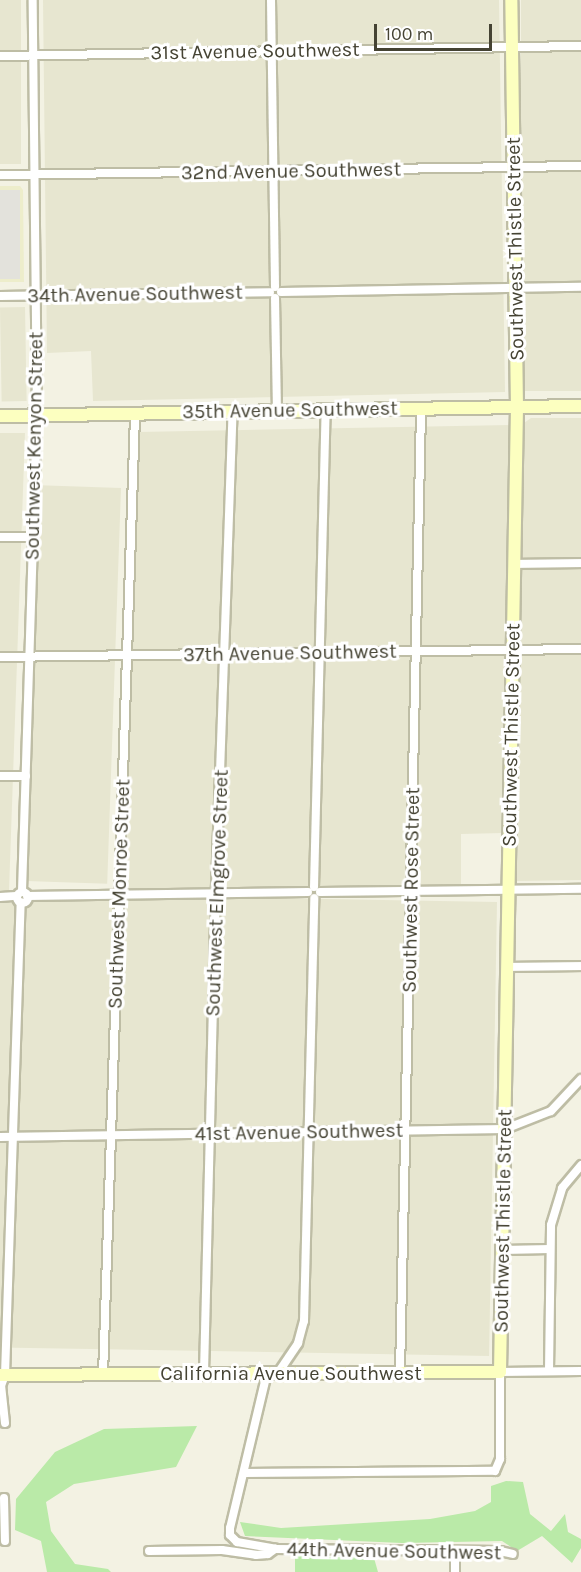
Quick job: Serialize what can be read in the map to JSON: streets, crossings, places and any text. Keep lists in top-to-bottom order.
{
  "streets": {
    "main road": ["Southwest Thistle Street", "35th Avenue Southwest", "California Avenue Southwest"],
    "street": [
      "31st Avenue Southwest",
      "32nd Avenue Southwest",
      "34th Avenue Southwest",
      "Southwest Kenyon Street",
      "37th Avenue Southwest",
      "Southwest Rose Street",
      "Southwest Elmgrove Street",
      "Southwest Monroe Street",
      "41st Avenue Southwest",
      "44th Avenue Southwest"
    ]
  },
  "crossings": [
    ["31st Avenue Southwest", "Southwest Thistle Street"],
    ["31st Avenue Southwest", "Southwest Kenyon Street"],
    ["32nd Avenue Southwest", "Southwest Thistle Street"],
    ["32nd Avenue Southwest", "Southwest Kenyon Street"],
    ["Southwest Thistle Street", "34th Avenue Southwest"],
    ["Southwest Thistle Street", "35th Avenue Southwest"],
    ["Southwest Thistle Street", "37th Avenue Southwest"],
    ["Southwest Thistle Street", "41st Avenue Southwest"],
    ["Southwest Thistle Street", "California Avenue Southwest"],
    ["Southwest Thistle Street", "44th Avenue Southwest"],
    ["34th Avenue Southwest", "Southwest Kenyon Street"],
    ["35th Avenue Southwest", "Southwest Kenyon Street"],
    ["35th Avenue Southwest", "Southwest Rose Street"],
    ["35th Avenue Southwest", "Southwest Elmgrove Street"],
    ["35th Avenue Southwest", "Southwest Monroe Street"],
    ["Southwest Kenyon Street", "37th Avenue Southwest"],
    ["Southwest Kenyon Street", "41st Avenue Southwest"],
    ["Southwest Kenyon Street", "California Avenue Southwest"],
    ["37th Avenue Southwest", "Southwest Rose Street"],
    ["37th Avenue Southwest", "Southwest Elmgrove Street"],
    ["37th Avenue Southwest", "Southwest Monroe Street"],
    ["Southwest Rose Street", "41st Avenue Southwest"],
    ["Southwest Rose Street", "California Avenue Southwest"],
    ["Southwest Elmgrove Street", "41st Avenue Southwest"],
    ["Southwest Elmgrove Street", "California Avenue Southwest"],
    ["Southwest Monroe Street", "41st Avenue Southwest"],
    ["Southwest Monroe Street", "California Avenue Southwest"]
  ],
  "scale_bar": "100 m"
}
